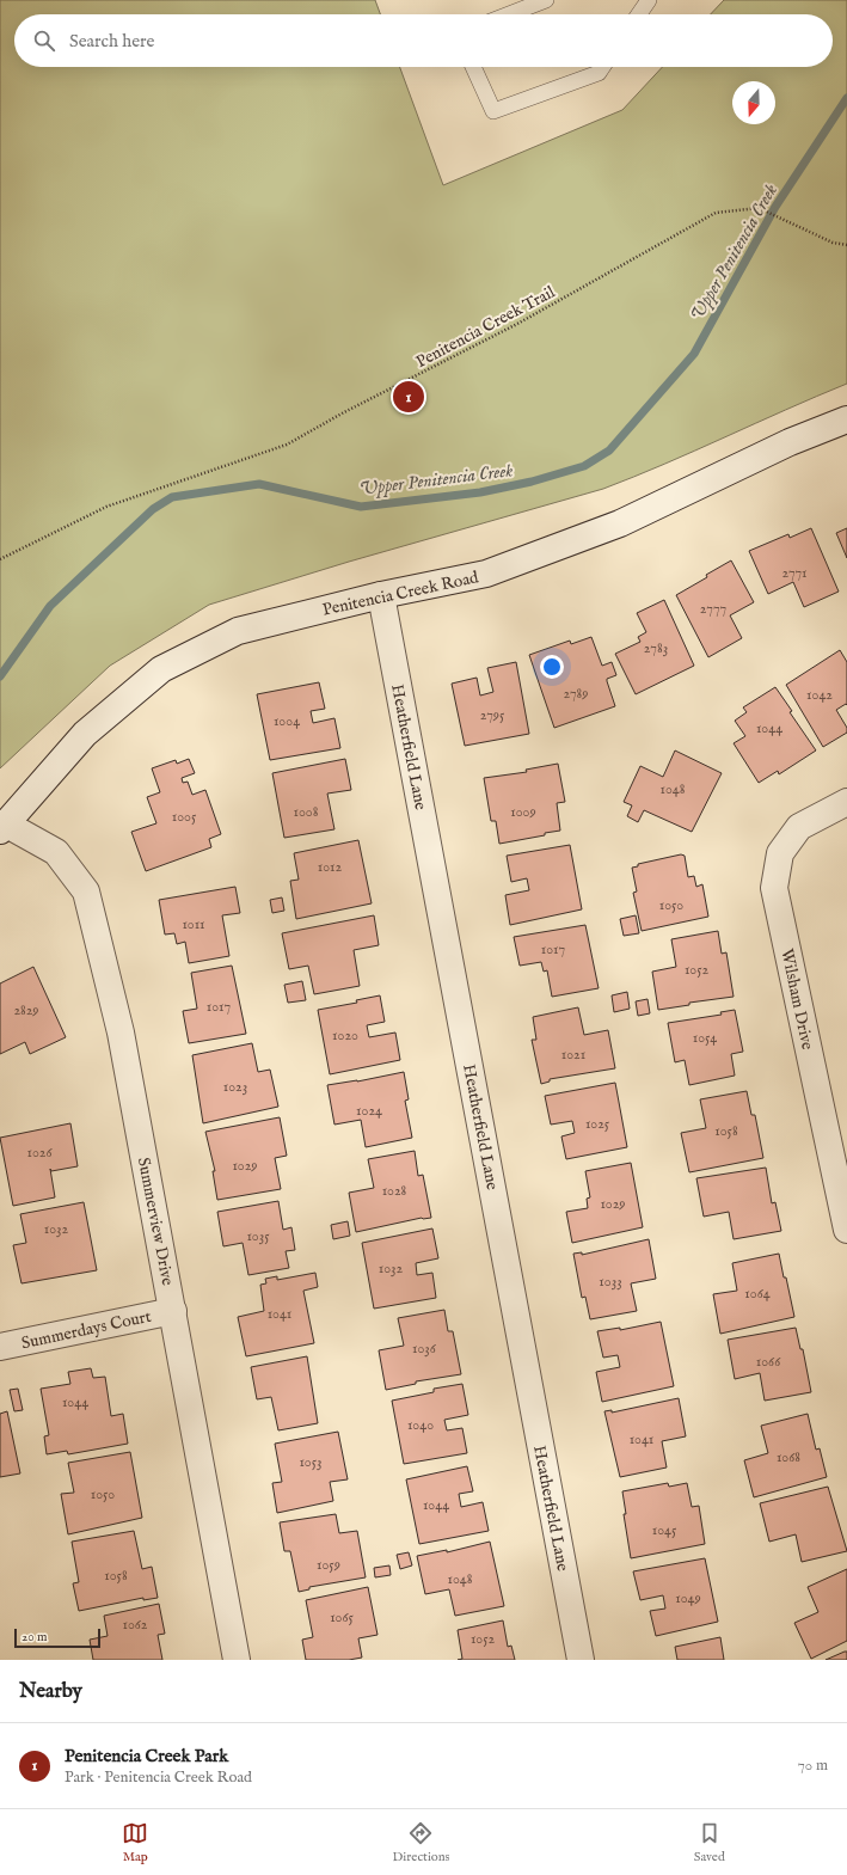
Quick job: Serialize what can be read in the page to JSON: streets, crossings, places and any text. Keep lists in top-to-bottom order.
{
  "streets": {
    "street": [
      "Penitencia Creek Road",
      "Heatherfield Lane",
      "Wilsham Drive",
      "Summerview Drive",
      "Summerdays Court"
    ],
    "path": ["Penitencia Creek Trail"]
  },
  "crossings": [
    ["Penitencia Creek Road", "Heatherfield Lane"],
    ["Penitencia Creek Road", "Summerview Drive"],
    ["Summerview Drive", "Summerdays Court"]
  ],
  "water": ["Upper Penitencia Creek"],
  "house_numbers": [
    "2771",
    "2777",
    "2783",
    "2789",
    "1042",
    "2795",
    "1004",
    "1044",
    "1048",
    "1008",
    "1009",
    "1005",
    "1012",
    "1050",
    "1011",
    "1017",
    "1052",
    "1017",
    "2829",
    "1020",
    "1054",
    "1021",
    "1023",
    "1024",
    "1025",
    "1058",
    "1026",
    "1029",
    "1028",
    "1029",
    "1032",
    "1035",
    "1032",
    "1033",
    "1064",
    "1041",
    "1036",
    "1066",
    "1044",
    "1040",
    "1041",
    "1068",
    "1053",
    "1050",
    "1044",
    "1045",
    "1059",
    "1058",
    "1048",
    "1049",
    "1065",
    "1062",
    "1052"
  ],
  "scale_bar": "20 m",
  "north": "bottom",
  "page": {
    "search": "Search here",
    "pins": "1",
    "scale": "20 m",
    "heading": "Nearby",
    "list": [
      {
        "mark": "1",
        "name": "Penitencia Creek Park",
        "note": "Park · Penitencia Creek Road",
        "value": "70 m"
      }
    ],
    "nav": ["Map", "Directions", "Saved"]
  }
}
